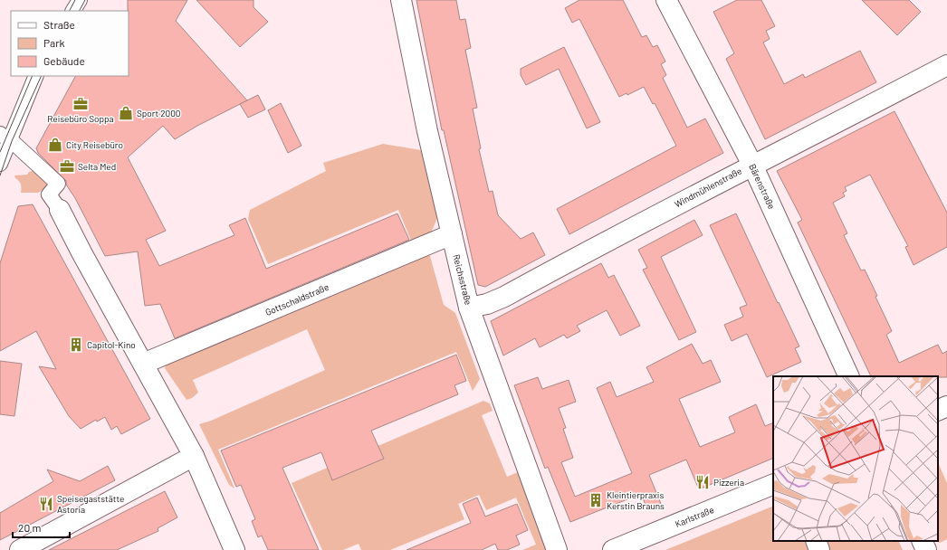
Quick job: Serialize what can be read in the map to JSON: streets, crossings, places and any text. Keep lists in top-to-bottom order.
{
  "streets": {
    "street": [
      "Bärenstraße",
      "Windmühlenstraße",
      "Reichsstraße",
      "Gottschaldstraße",
      "Karlstraße"
    ]
  },
  "crossings": [
    ["Bärenstraße", "Windmühlenstraße"],
    ["Windmühlenstraße", "Reichsstraße"],
    ["Reichsstraße", "Gottschaldstraße"]
  ],
  "places": {
    "office": ["Reisebüro Soppa", "Selta Med"],
    "shop": ["Sport 2000", "City Reisebüro"],
    "building": ["Capitol-Kino", "Kleintierpraxis Kerstin Brauns"],
    "restaurant": ["Pizzeria", "Speisegaststätte Astoria"]
  },
  "legend": ["Straße", "Park", "Gebäude"],
  "scale_bar": "20 m"
}
